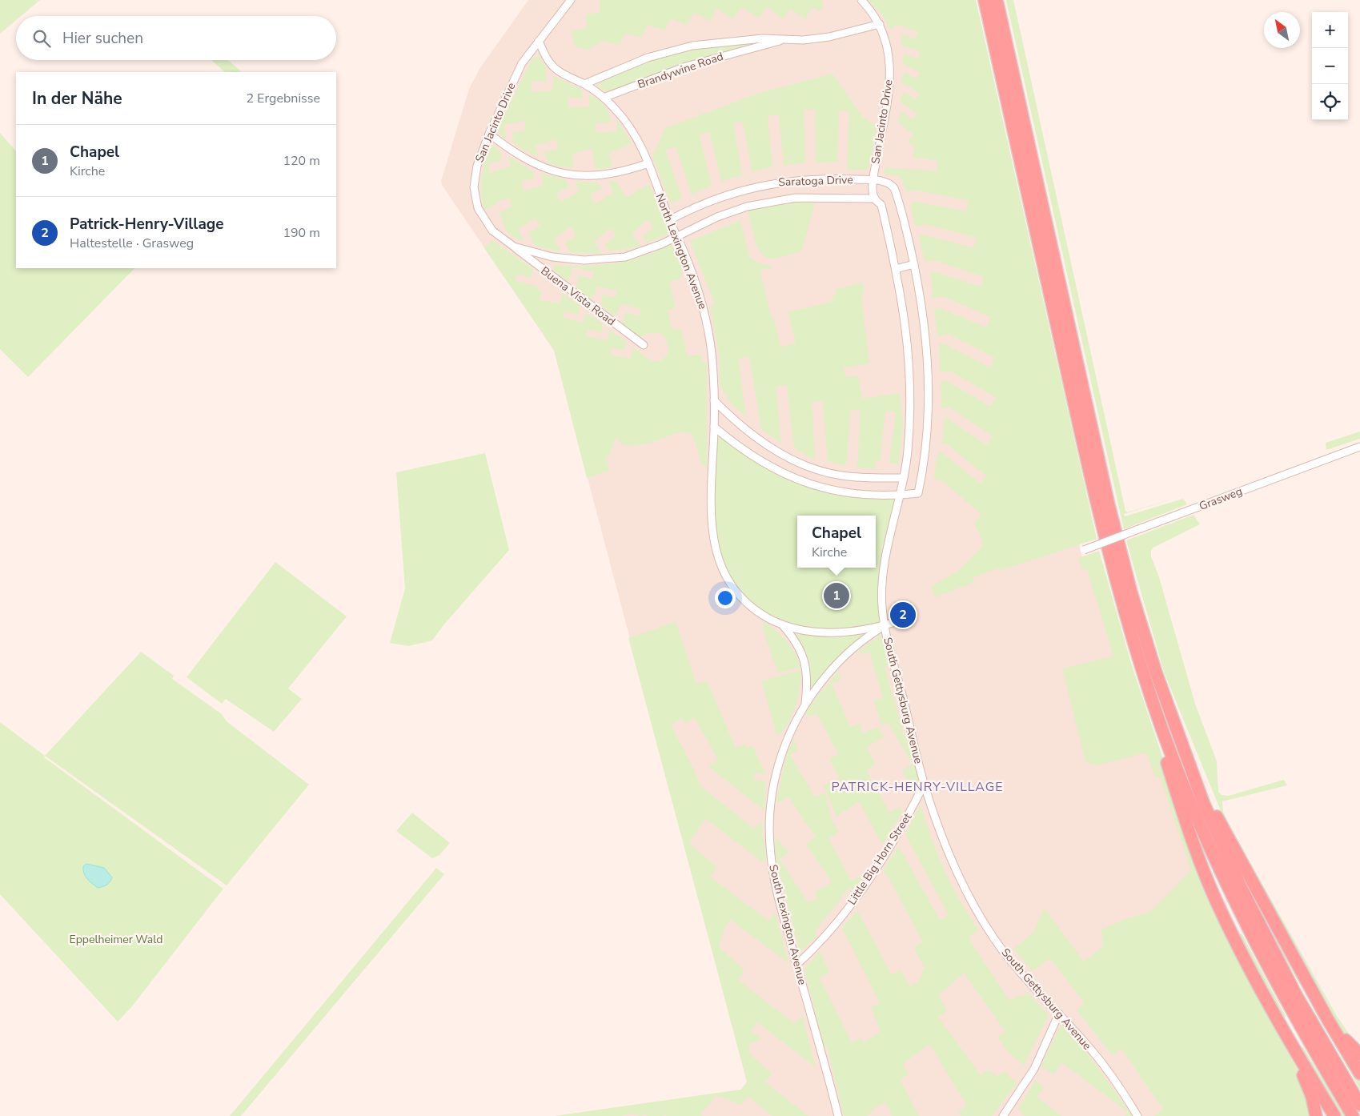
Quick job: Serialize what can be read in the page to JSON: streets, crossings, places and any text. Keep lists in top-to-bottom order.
{
  "streets": {
    "street": [
      "Brandywine Road",
      "San Jacinto Drive",
      "Saratoga Drive",
      "North Lexington Avenue",
      "Buena Vista Road",
      "Grasweg",
      "South Gettysburg Avenue",
      "Little Big Horn Street",
      "South Lexington Avenue"
    ]
  },
  "crossings": [
    ["Brandywine Road", "San Jacinto Drive"],
    ["Brandywine Road", "North Lexington Avenue"],
    ["San Jacinto Drive", "Saratoga Drive"],
    ["San Jacinto Drive", "North Lexington Avenue"],
    ["San Jacinto Drive", "Buena Vista Road"],
    ["San Jacinto Drive", "South Gettysburg Avenue"],
    ["Saratoga Drive", "North Lexington Avenue"],
    ["Saratoga Drive", "South Gettysburg Avenue"],
    ["North Lexington Avenue", "South Gettysburg Avenue"],
    ["North Lexington Avenue", "South Lexington Avenue"],
    ["South Gettysburg Avenue", "Little Big Horn Street"],
    ["South Gettysburg Avenue", "South Lexington Avenue"],
    ["Little Big Horn Street", "South Lexington Avenue"]
  ],
  "districts": ["PATRICK-HENRY-VILLAGE"],
  "parks": ["Eppelheimer Wald"],
  "north": "top left",
  "page": {
    "map_buttons": ["+", "−"],
    "search": "Hier suchen",
    "heading": ["In der Nähe", "2 Ergebnisse"],
    "list": [
      {
        "mark": "1",
        "name": "Chapel",
        "note": "Kirche",
        "value": "120 m"
      },
      {
        "mark": "2",
        "name": "Patrick-Henry-Village",
        "note": "Haltestelle · Grasweg",
        "value": "190 m"
      }
    ],
    "popup": ["Chapel", "Kirche"],
    "pins": ["1", "2"]
  }
}
